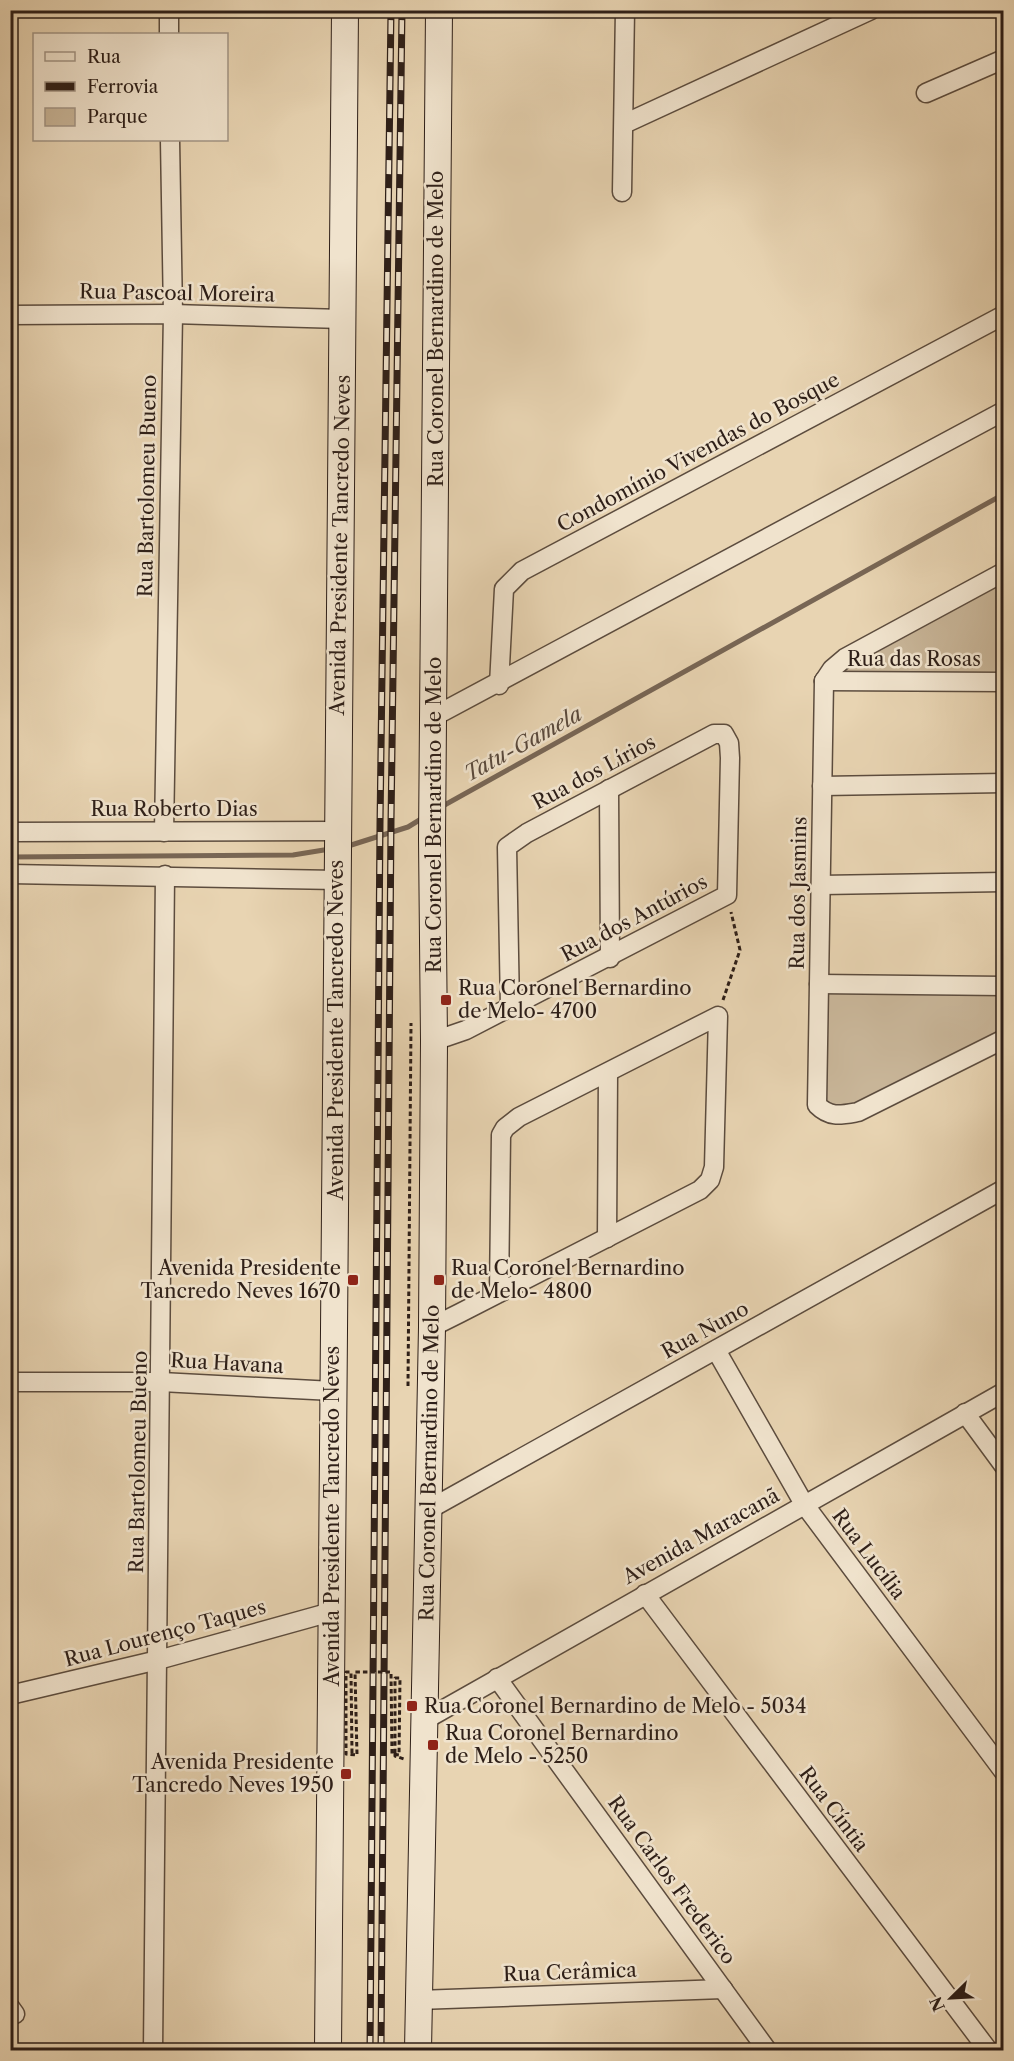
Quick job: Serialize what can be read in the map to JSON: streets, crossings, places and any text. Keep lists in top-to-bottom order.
{
  "streets": {
    "main road": ["Rua Coronel Bernardino de Melo", "Avenida Presidente Tancredo Neves"],
    "street": [
      "Rua Pascoal Moreira",
      "Condomínio Vivendas do Bosque",
      "Rua Bartolomeu Bueno",
      "Rua das Rosas",
      "Rua dos Lírios",
      "Rua Roberto Dias",
      "Rua dos Jasmins",
      "Rua dos Antúrios",
      "Rua Nuno",
      "Rua Havana",
      "Avenida Maracanã",
      "Rua Lucília",
      "Rua Lourenço Taques",
      "Rua Cíntia",
      "Rua Carlos Frederico",
      "Rua Cerâmica"
    ]
  },
  "crossings": [
    ["Rua Pascoal Moreira", "Rua Bartolomeu Bueno"],
    ["Rua Pascoal Moreira", "Avenida Presidente Tancredo Neves"],
    ["Rua Coronel Bernardino de Melo", "Rua dos Antúrios"],
    ["Rua Coronel Bernardino de Melo", "Rua Nuno"],
    ["Rua Coronel Bernardino de Melo", "Avenida Maracanã"],
    ["Rua Coronel Bernardino de Melo", "Rua Cerâmica"],
    ["Rua Bartolomeu Bueno", "Rua Roberto Dias"],
    ["Rua Bartolomeu Bueno", "Rua Havana"],
    ["Rua Bartolomeu Bueno", "Rua Lourenço Taques"],
    ["Avenida Presidente Tancredo Neves", "Rua Roberto Dias"],
    ["Avenida Presidente Tancredo Neves", "Rua Havana"],
    ["Avenida Presidente Tancredo Neves", "Rua Lourenço Taques"],
    ["Rua das Rosas", "Rua dos Jasmins"],
    ["Rua dos Lírios", "Rua dos Antúrios"],
    ["Rua Nuno", "Rua Lucília"],
    ["Avenida Maracanã", "Rua Lucília"],
    ["Avenida Maracanã", "Rua Cíntia"],
    ["Avenida Maracanã", "Rua Carlos Frederico"],
    ["Rua Carlos Frederico", "Rua Cerâmica"]
  ],
  "water": ["Tatu-Gamela"],
  "places": {
    "transit": [
      "Rua Coronel Bernardino de Melo- 4700",
      "Avenida Presidente Tancredo Neves 1670",
      "Rua Coronel Bernardino de Melo- 4800",
      "Rua Coronel Bernardino de Melo - 5034",
      "Rua Coronel Bernardino de Melo - 5250",
      "Avenida Presidente Tancredo Neves 1950"
    ]
  },
  "legend": ["Rua", "Ferrovia", "Parque"],
  "north": "bottom left"
}
